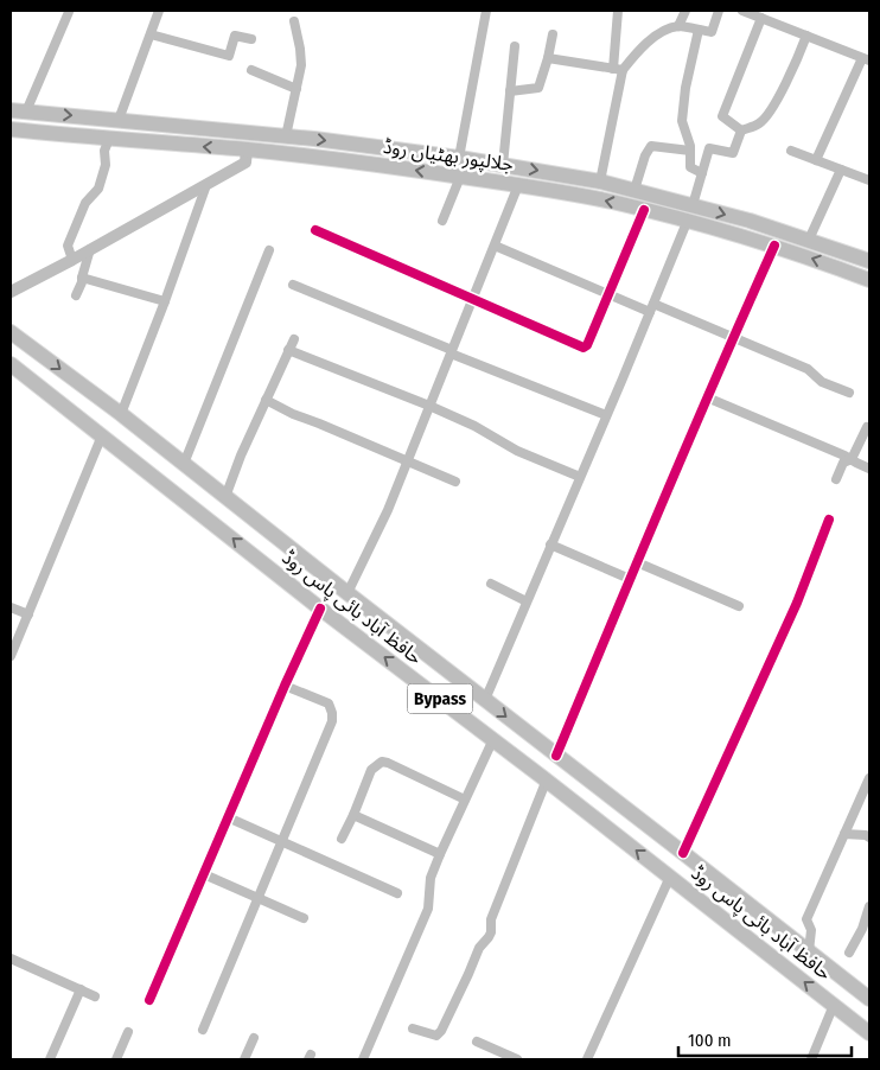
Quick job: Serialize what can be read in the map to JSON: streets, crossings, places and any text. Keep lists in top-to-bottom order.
{
  "streets": {
    "main road": ["جلالپور بھٹیاں روڈ", "حافظ آباد بائی پاس روڈ", "Bypass"]
  },
  "scale_bar": "100 m"
}
